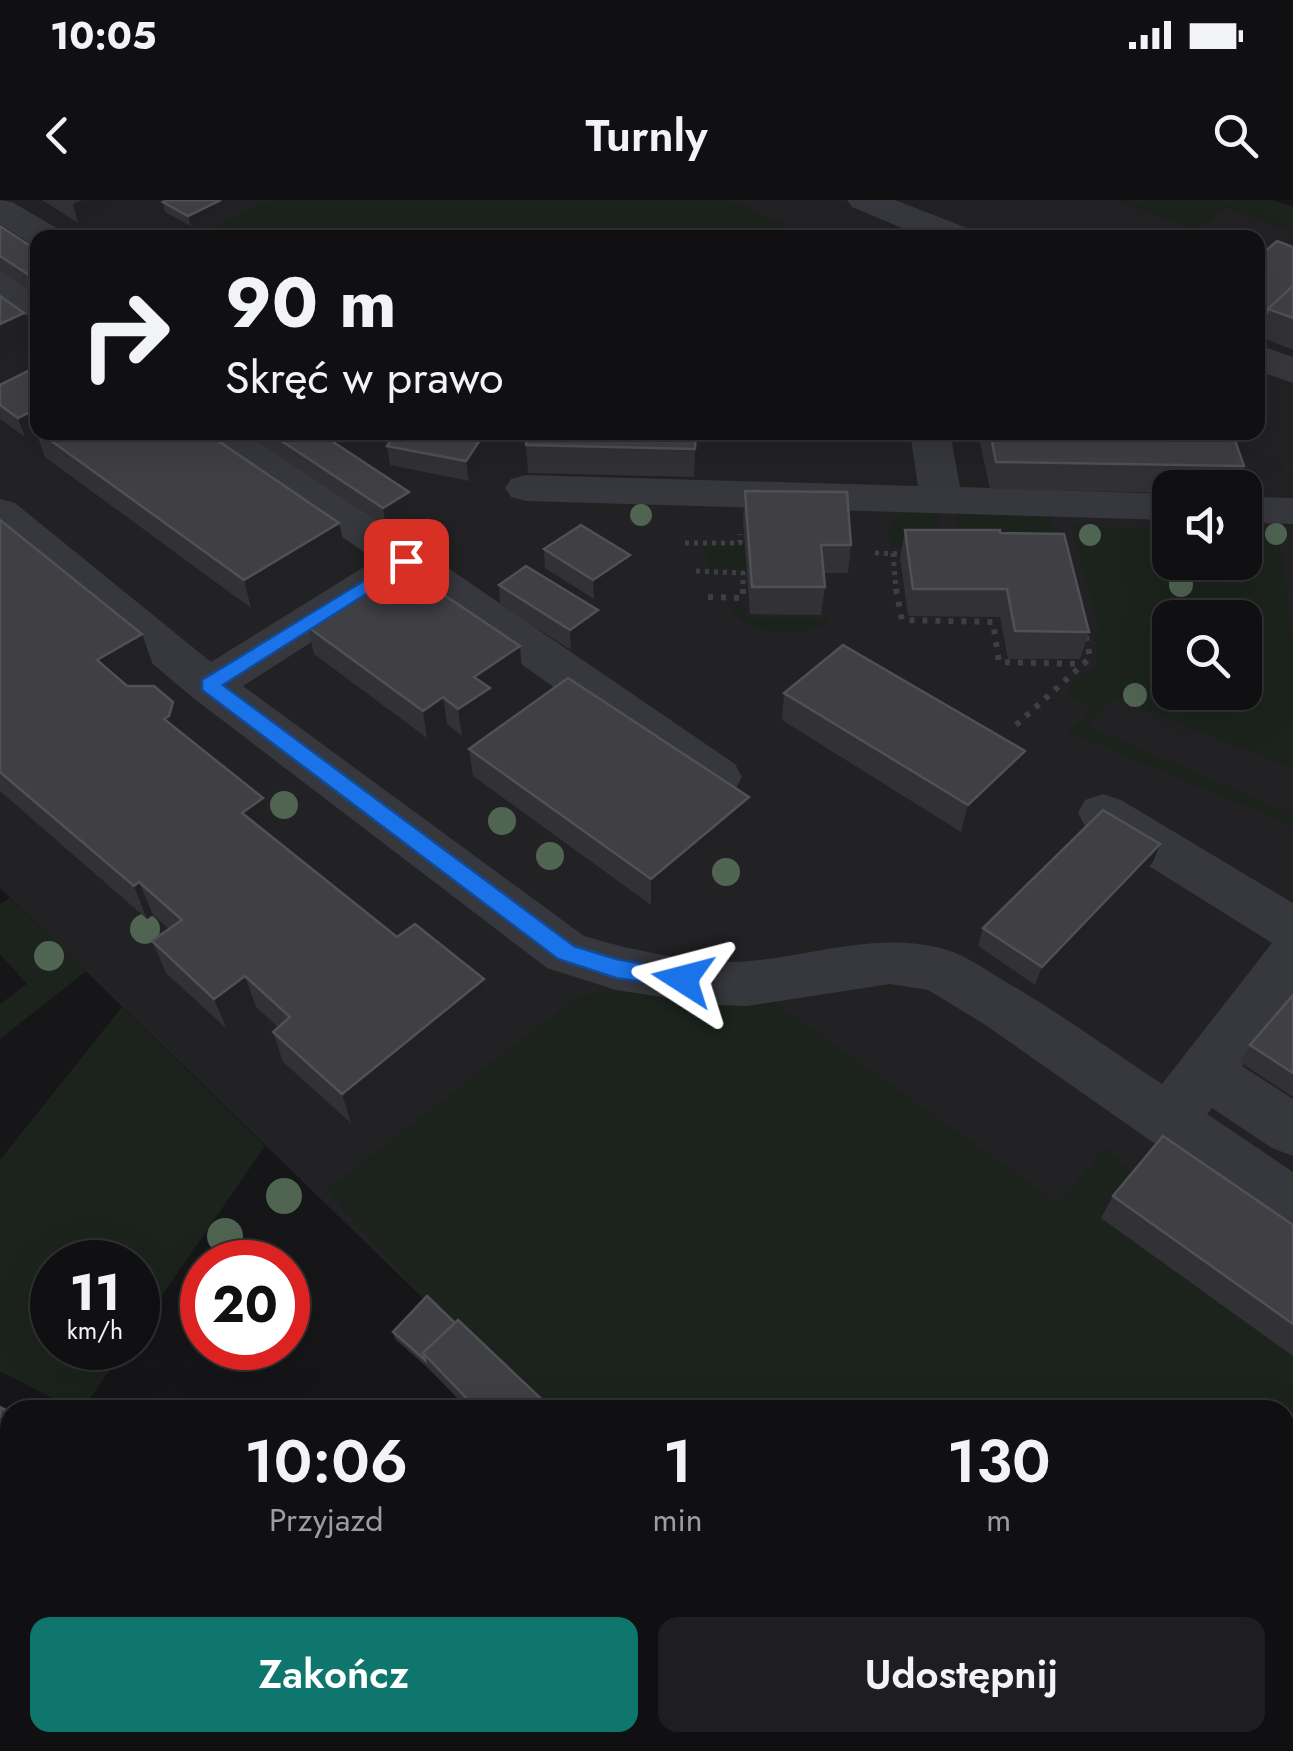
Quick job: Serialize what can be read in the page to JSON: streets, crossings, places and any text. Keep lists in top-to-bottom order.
{
  "page": {
    "status": "10:05",
    "header": "Turnly",
    "turn": ["90 m", "Skręć w prawo"],
    "speed": "11 km/h",
    "limit": "20",
    "eta": [
      "10:06",
      "Przyjazd",
      "1",
      "min",
      "130",
      "m"
    ],
    "buttons": ["Zakończ", "Udostępnij"]
  }
}
